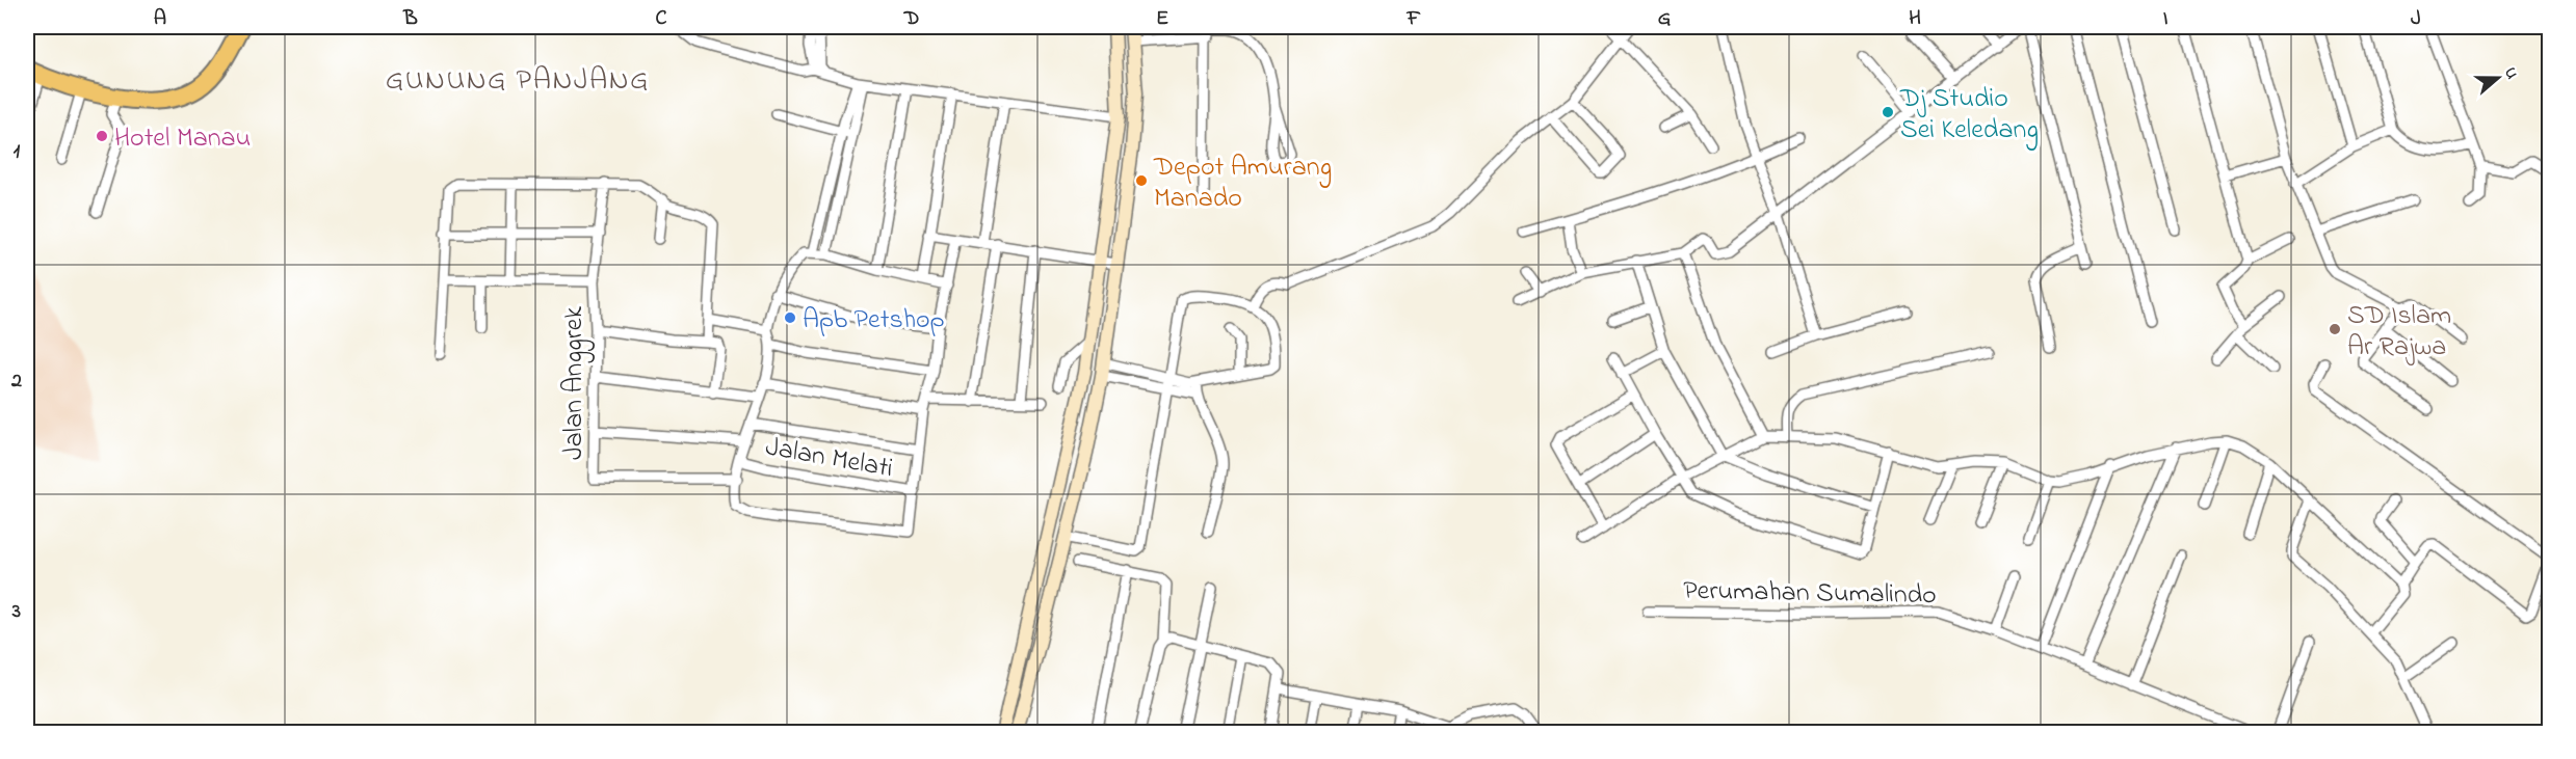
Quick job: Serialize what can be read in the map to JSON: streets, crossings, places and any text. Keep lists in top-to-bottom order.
{
  "streets": {
    "street": ["Jalan Anggrek", "Jalan Melati", "Perumahan Sumalindo"]
  },
  "crossings": [
    ["Jalan Anggrek", "Jalan Melati"]
  ],
  "districts": ["GUNUNG PANJANG"],
  "places": [
    "Dj Studio Sei Keledang",
    "Hotel Manau",
    "Depot Amurang Manado",
    "Apb Petshop",
    "SD Islam Ar Rajwa"
  ],
  "north": "right",
  "grid": {
    "columns": [
      "A",
      "B",
      "C",
      "D",
      "E",
      "F",
      "G",
      "H",
      "I",
      "J"
    ],
    "rows": ["1", "2", "3"]
  }
}
